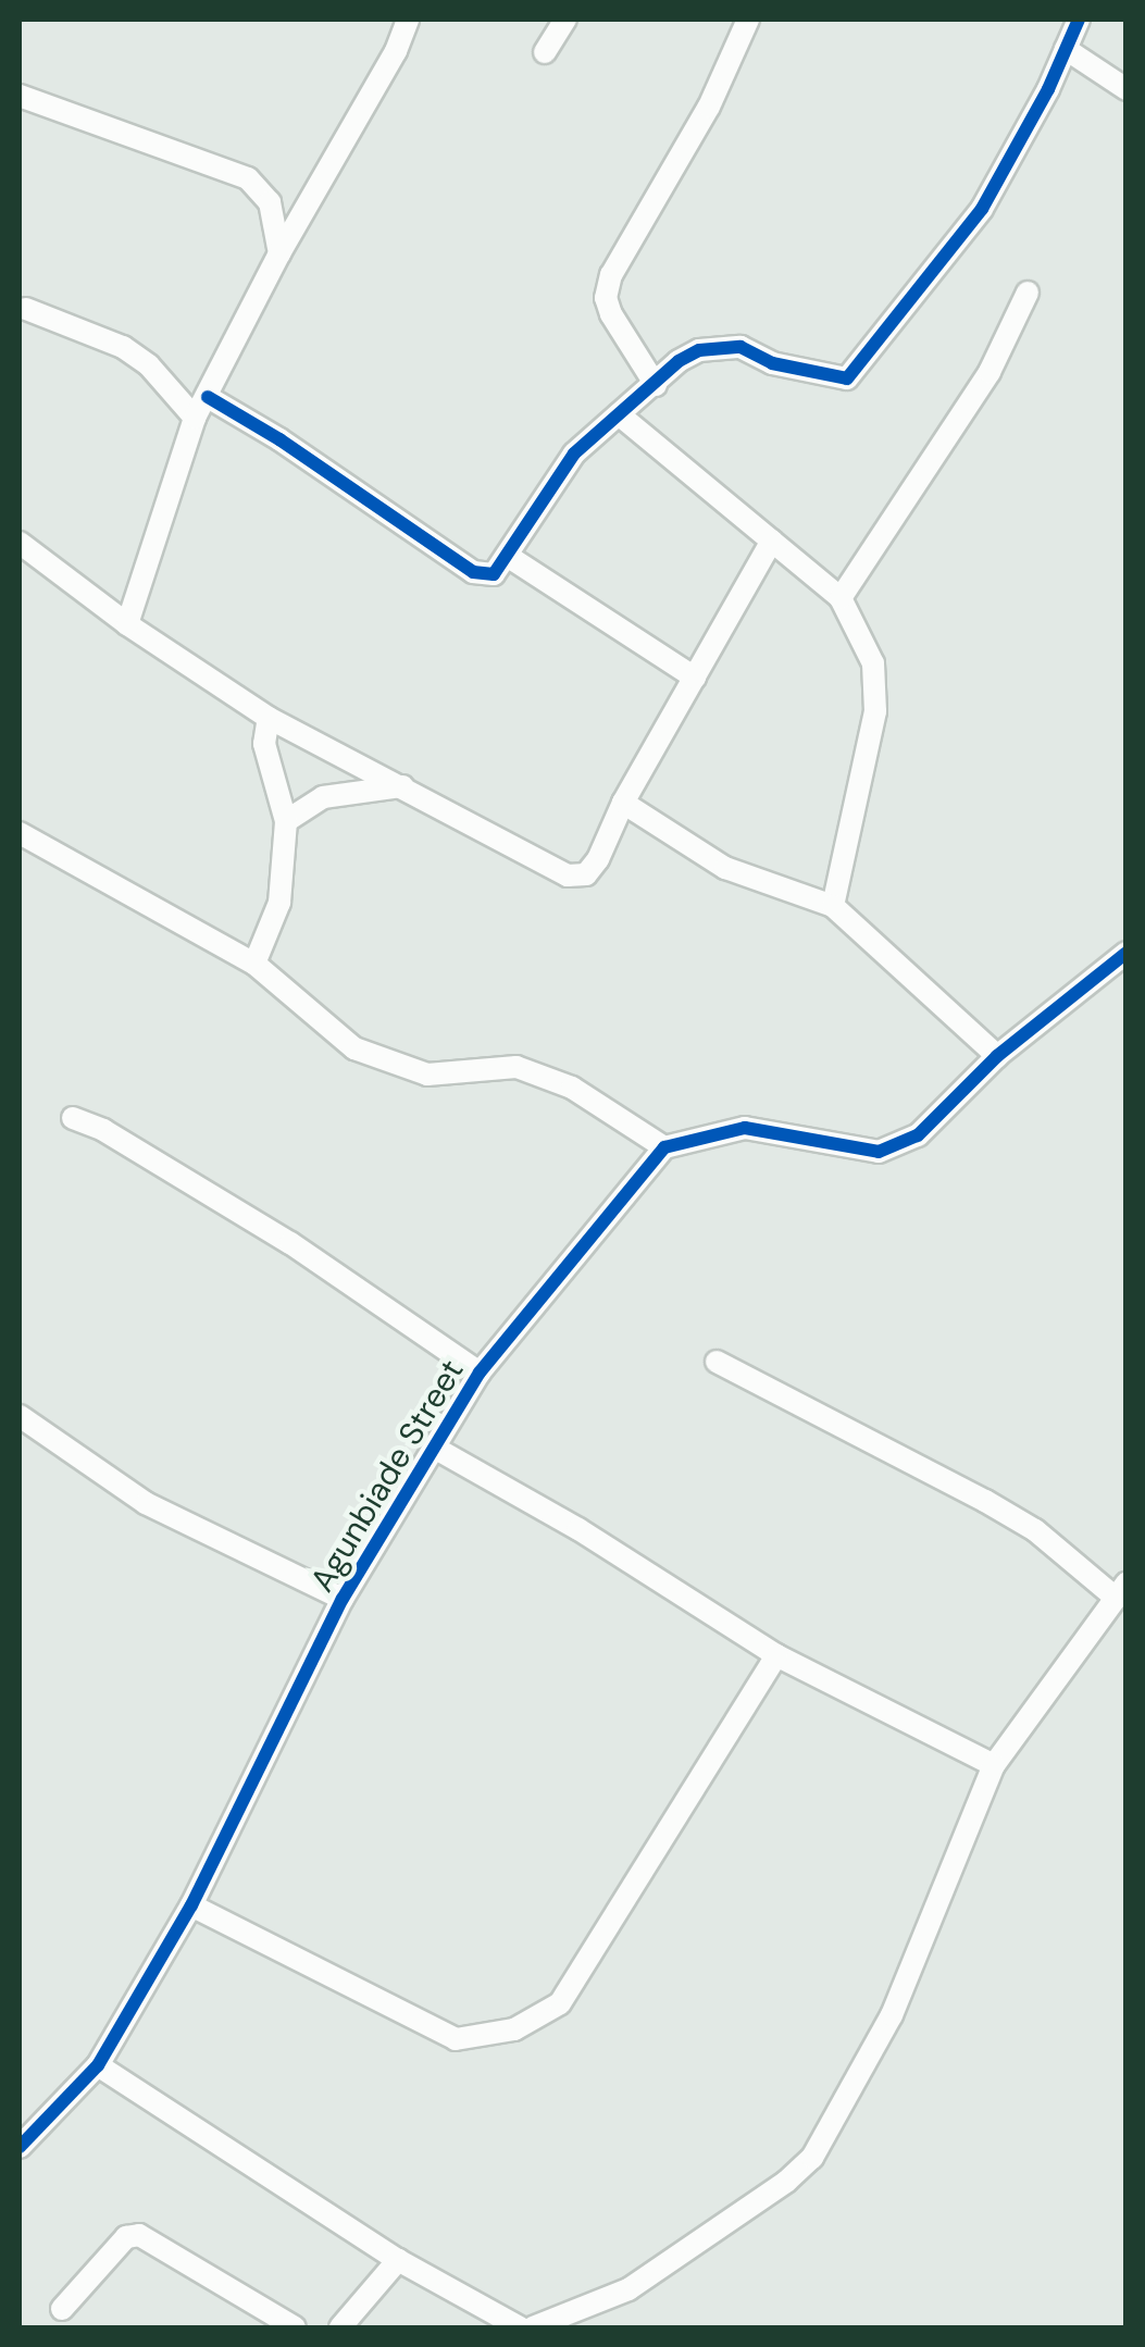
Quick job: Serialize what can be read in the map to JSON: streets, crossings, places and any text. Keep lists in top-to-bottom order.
{
  "streets": {
    "street": ["Agunbiade Street"]
  }
}
